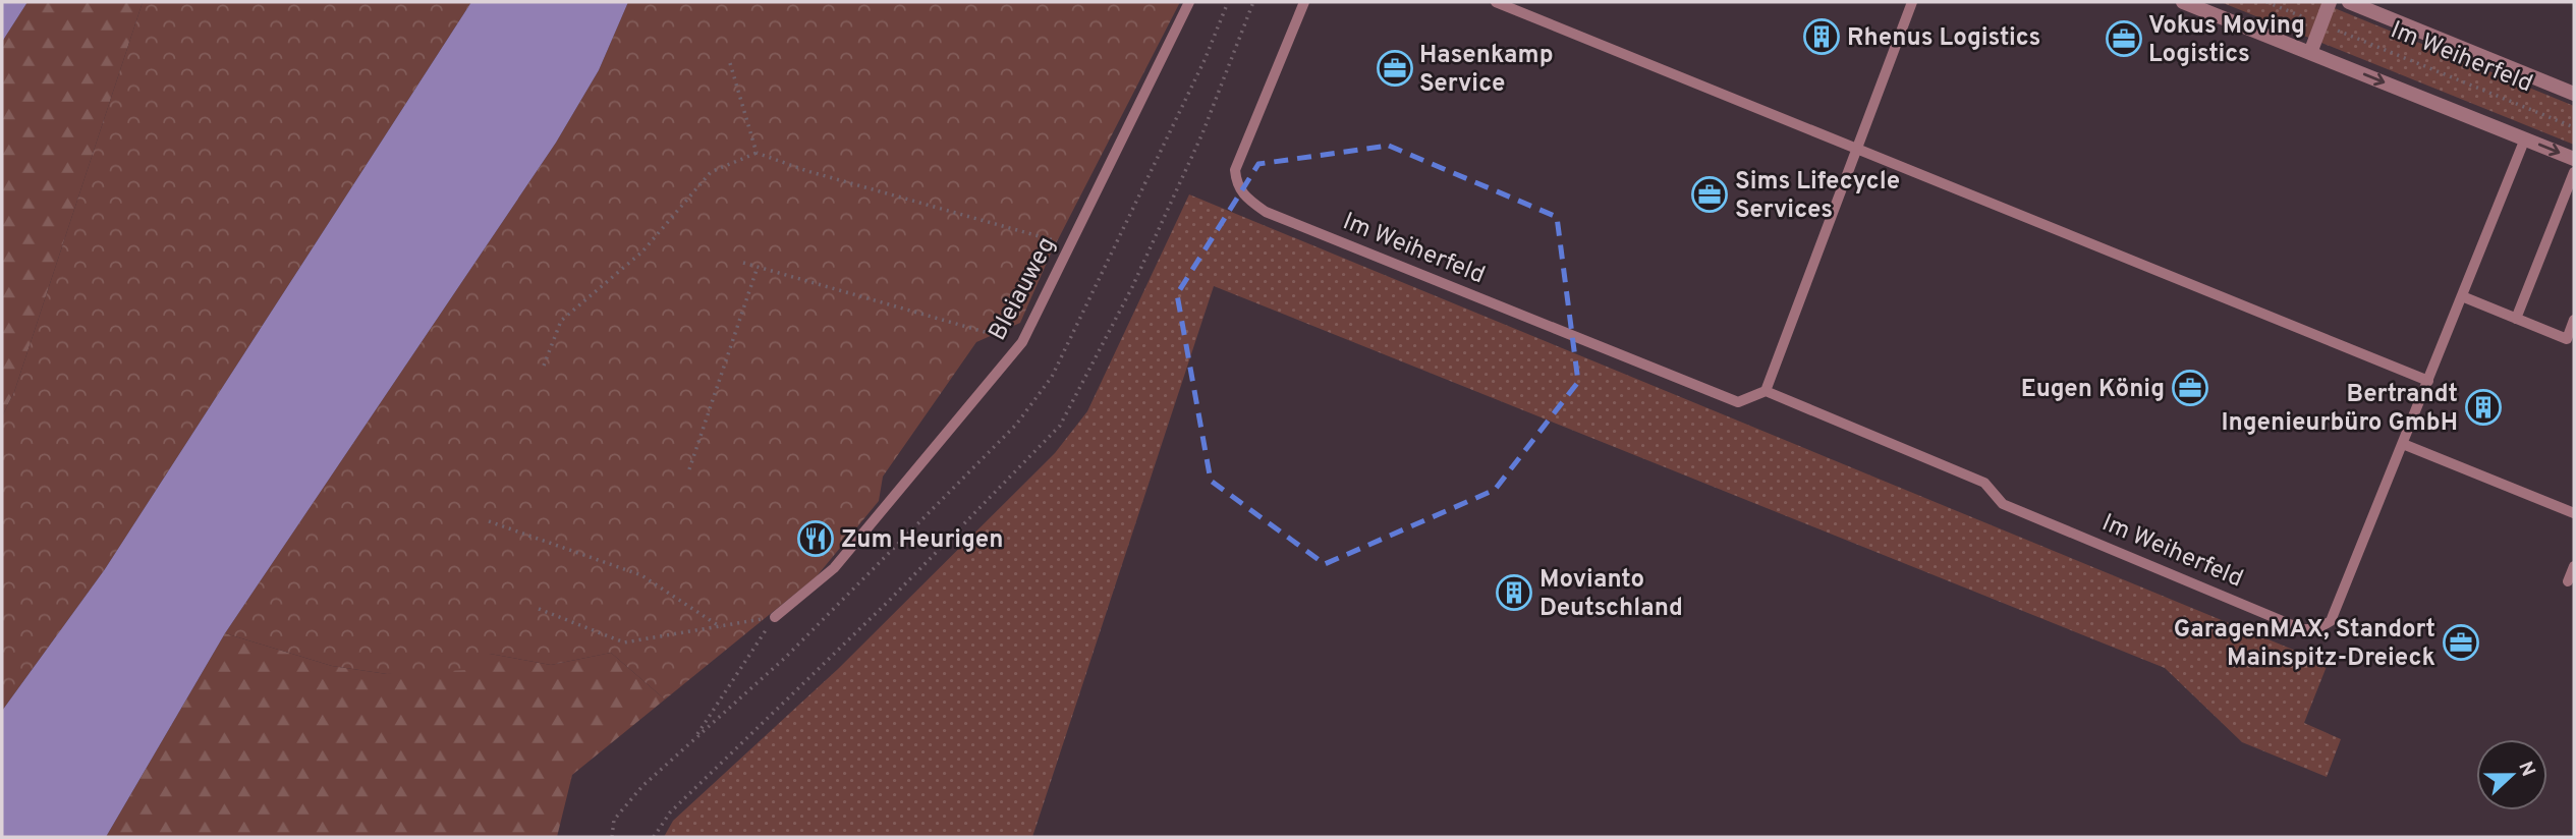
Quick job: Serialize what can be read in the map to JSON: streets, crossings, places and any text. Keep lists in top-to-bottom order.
{
  "streets": {
    "street": ["Im Weiherfeld"],
    "lane": ["Bleiauweg"]
  },
  "places": {
    "building": ["Rhenus Logistics", "Bertrandt Ingenieurbüro GmbH", "Movianto Deutschland"],
    "office": [
      "Vokus Moving Logistics",
      "Hasenkamp Service",
      "Sims Lifecycle Services",
      "Eugen König",
      "GaragenMAX, Standort Mainspitz-Dreieck"
    ],
    "restaurant": ["Zum Heurigen"]
  },
  "north": "right"
}
